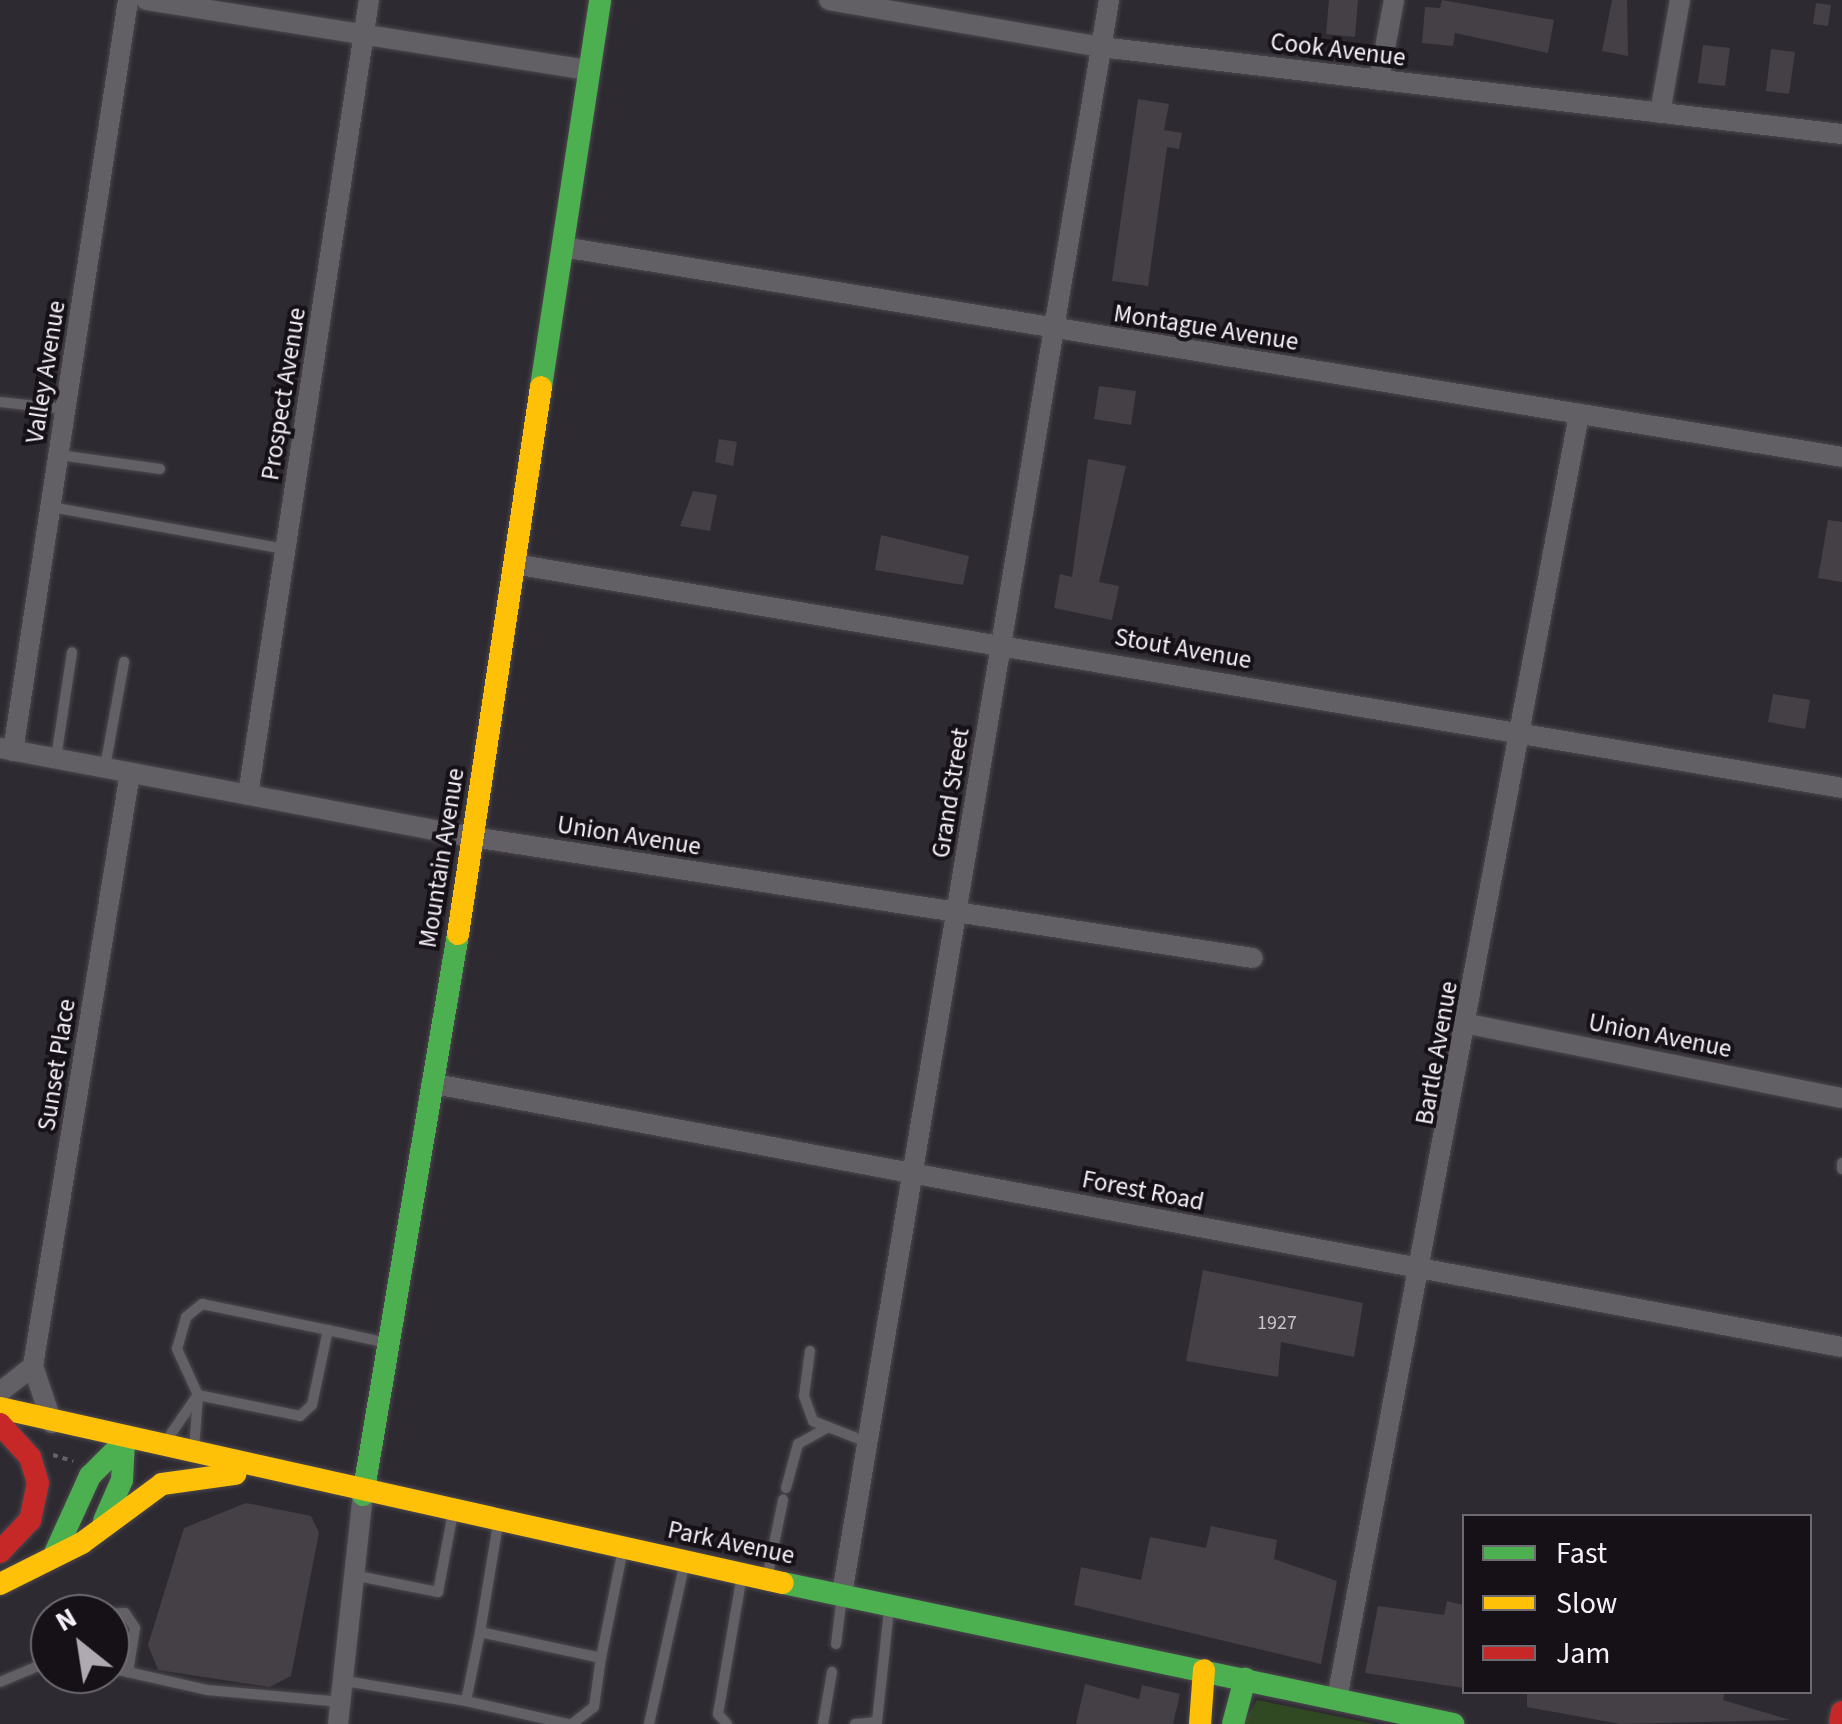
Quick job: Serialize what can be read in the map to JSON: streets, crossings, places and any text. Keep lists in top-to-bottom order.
{
  "streets": {
    "main road": ["Mountain Avenue", "Park Avenue"],
    "street": [
      "Cook Avenue",
      "Montague Avenue",
      "Valley Avenue",
      "Prospect Avenue",
      "Stout Avenue",
      "Grand Street",
      "Union Avenue",
      "Bartle Avenue",
      "Sunset Place",
      "Forest Road"
    ]
  },
  "crossings": [
    ["Cook Avenue", "Grand Street"],
    ["Montague Avenue", "Grand Street"],
    ["Montague Avenue", "Mountain Avenue"],
    ["Montague Avenue", "Bartle Avenue"],
    ["Valley Avenue", "Union Avenue"],
    ["Prospect Avenue", "Union Avenue"],
    ["Stout Avenue", "Grand Street"],
    ["Stout Avenue", "Mountain Avenue"],
    ["Stout Avenue", "Bartle Avenue"],
    ["Grand Street", "Union Avenue"],
    ["Grand Street", "Forest Road"],
    ["Grand Street", "Park Avenue"],
    ["Union Avenue", "Mountain Avenue"],
    ["Union Avenue", "Bartle Avenue"],
    ["Union Avenue", "Sunset Place"],
    ["Mountain Avenue", "Forest Road"],
    ["Mountain Avenue", "Park Avenue"],
    ["Bartle Avenue", "Forest Road"],
    ["Bartle Avenue", "Park Avenue"],
    ["Sunset Place", "Park Avenue"]
  ],
  "house_numbers": ["1927"],
  "legend": ["Fast", "Slow", "Jam"],
  "north": "top left"
}
